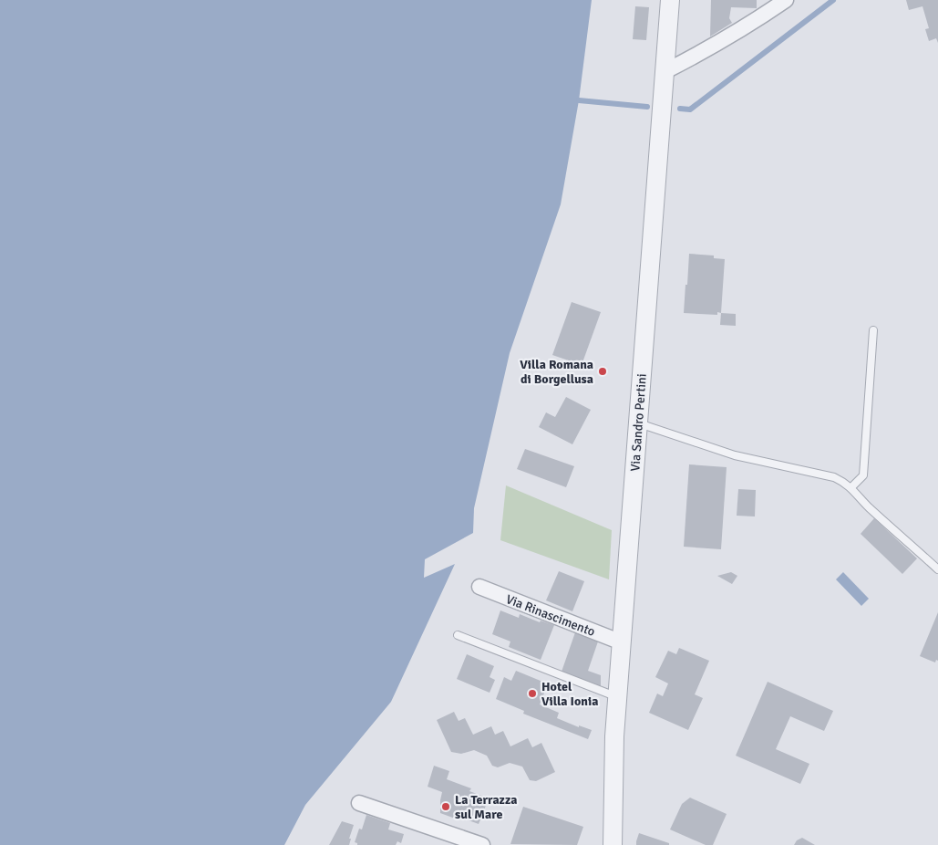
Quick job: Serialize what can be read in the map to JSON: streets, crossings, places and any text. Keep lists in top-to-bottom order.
{
  "streets": {
    "street": ["Via Sandro Pertini", "Via Rinascimento"]
  },
  "crossings": [
    ["Via Sandro Pertini", "Via Rinascimento"]
  ],
  "places": ["Villa Romana di Borgellusa", "Hotel Villa Ionia", "La Terrazza sul Mare"]
}
